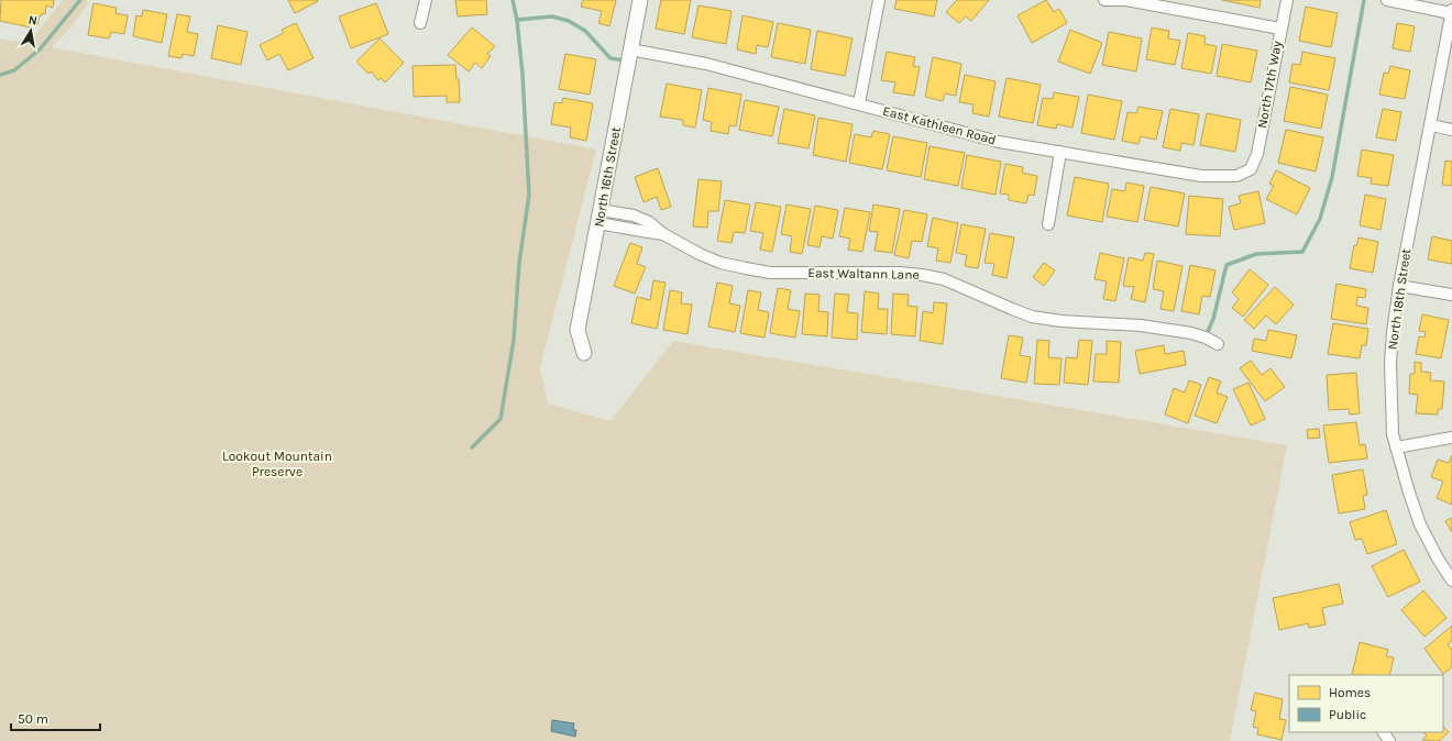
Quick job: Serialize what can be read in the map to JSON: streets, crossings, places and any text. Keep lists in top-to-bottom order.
{
  "streets": {
    "street": [
      "North 17th Way",
      "East Kathleen Road",
      "North 16th Street",
      "East Waltann Lane",
      "North 18th Street"
    ]
  },
  "crossings": [
    ["North 17th Way", "East Kathleen Road"],
    ["East Kathleen Road", "North 16th Street"],
    ["North 16th Street", "East Waltann Lane"]
  ],
  "parks": ["Lookout Mountain Preserve"],
  "legend": ["Homes", "Public"],
  "scale_bar": "50 m",
  "north": "top"
}
